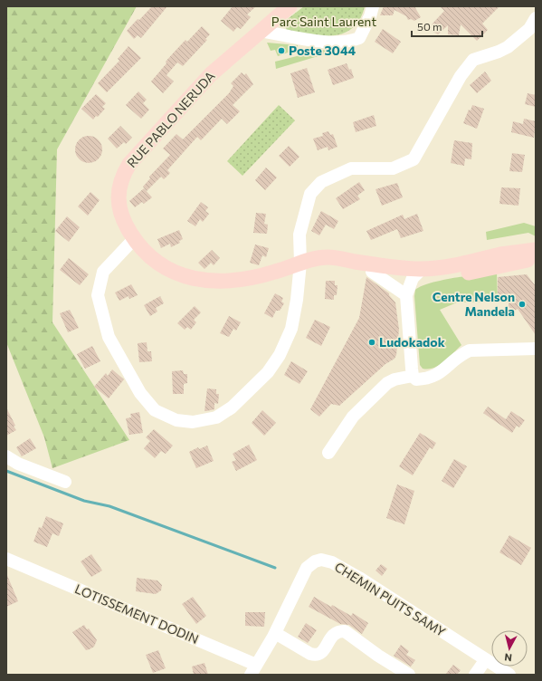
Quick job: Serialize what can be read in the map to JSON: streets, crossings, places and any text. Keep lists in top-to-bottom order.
{
  "streets": {
    "main road": ["RUE PABLO NERUDA"],
    "street": ["CHEMIN PUITS SAMY", "LOTISSEMENT DODIN"]
  },
  "crossings": [
    ["CHEMIN PUITS SAMY", "LOTISSEMENT DODIN"]
  ],
  "parks": ["Parc Saint Laurent"],
  "places": ["Poste 3044", "Centre Nelson Mandela", "Ludokadok"],
  "scale_bar": "50 m",
  "north": "bottom"
}
